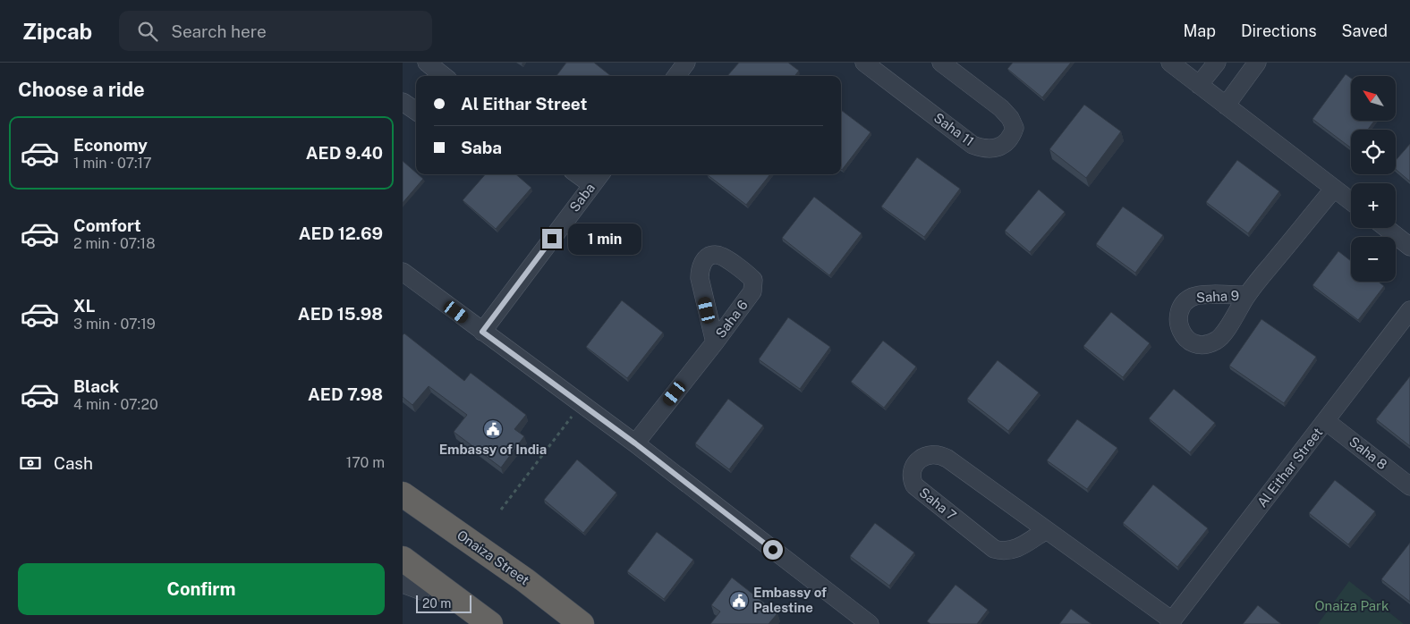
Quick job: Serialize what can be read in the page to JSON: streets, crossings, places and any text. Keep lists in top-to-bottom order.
{
  "streets": {
    "highway": ["Onaiza Street"],
    "street": [
      "Saha 11",
      "Saba",
      "Saha 9",
      "Saha 6",
      "Saha 8",
      "Al Eithar Street",
      "Saha 7"
    ]
  },
  "crossings": [
    ["Saha 8", "Al Eithar Street"],
    ["Al Eithar Street", "Saha 7"]
  ],
  "parks": ["Onaiza Park"],
  "places": {
    "public building": ["Embassy of India", "Embassy of Palestine"]
  },
  "scale_bar": "20 m",
  "north": "top left",
  "page": {
    "header": "Zipcab",
    "search": "Search here",
    "nav": ["Map", "Directions", "Saved"],
    "heading": "Choose a ride",
    "map_buttons": ["+", "−"],
    "banner": ["Al Eithar Street", "Saba"],
    "list": [
      {
        "name": "Economy",
        "note": "1 min · 07:17",
        "value": "AED 9.40"
      },
      {
        "name": "Comfort",
        "note": "2 min · 07:18",
        "value": "AED 12.69"
      },
      {
        "name": "XL",
        "note": "3 min · 07:19",
        "value": "AED 15.98"
      },
      {
        "name": "Black",
        "note": "4 min · 07:20",
        "value": "AED 7.98"
      }
    ],
    "bubble": "1 min",
    "pay": ["Cash", "170 m"],
    "buttons": "Confirm",
    "scale": "20 m"
  }
}
